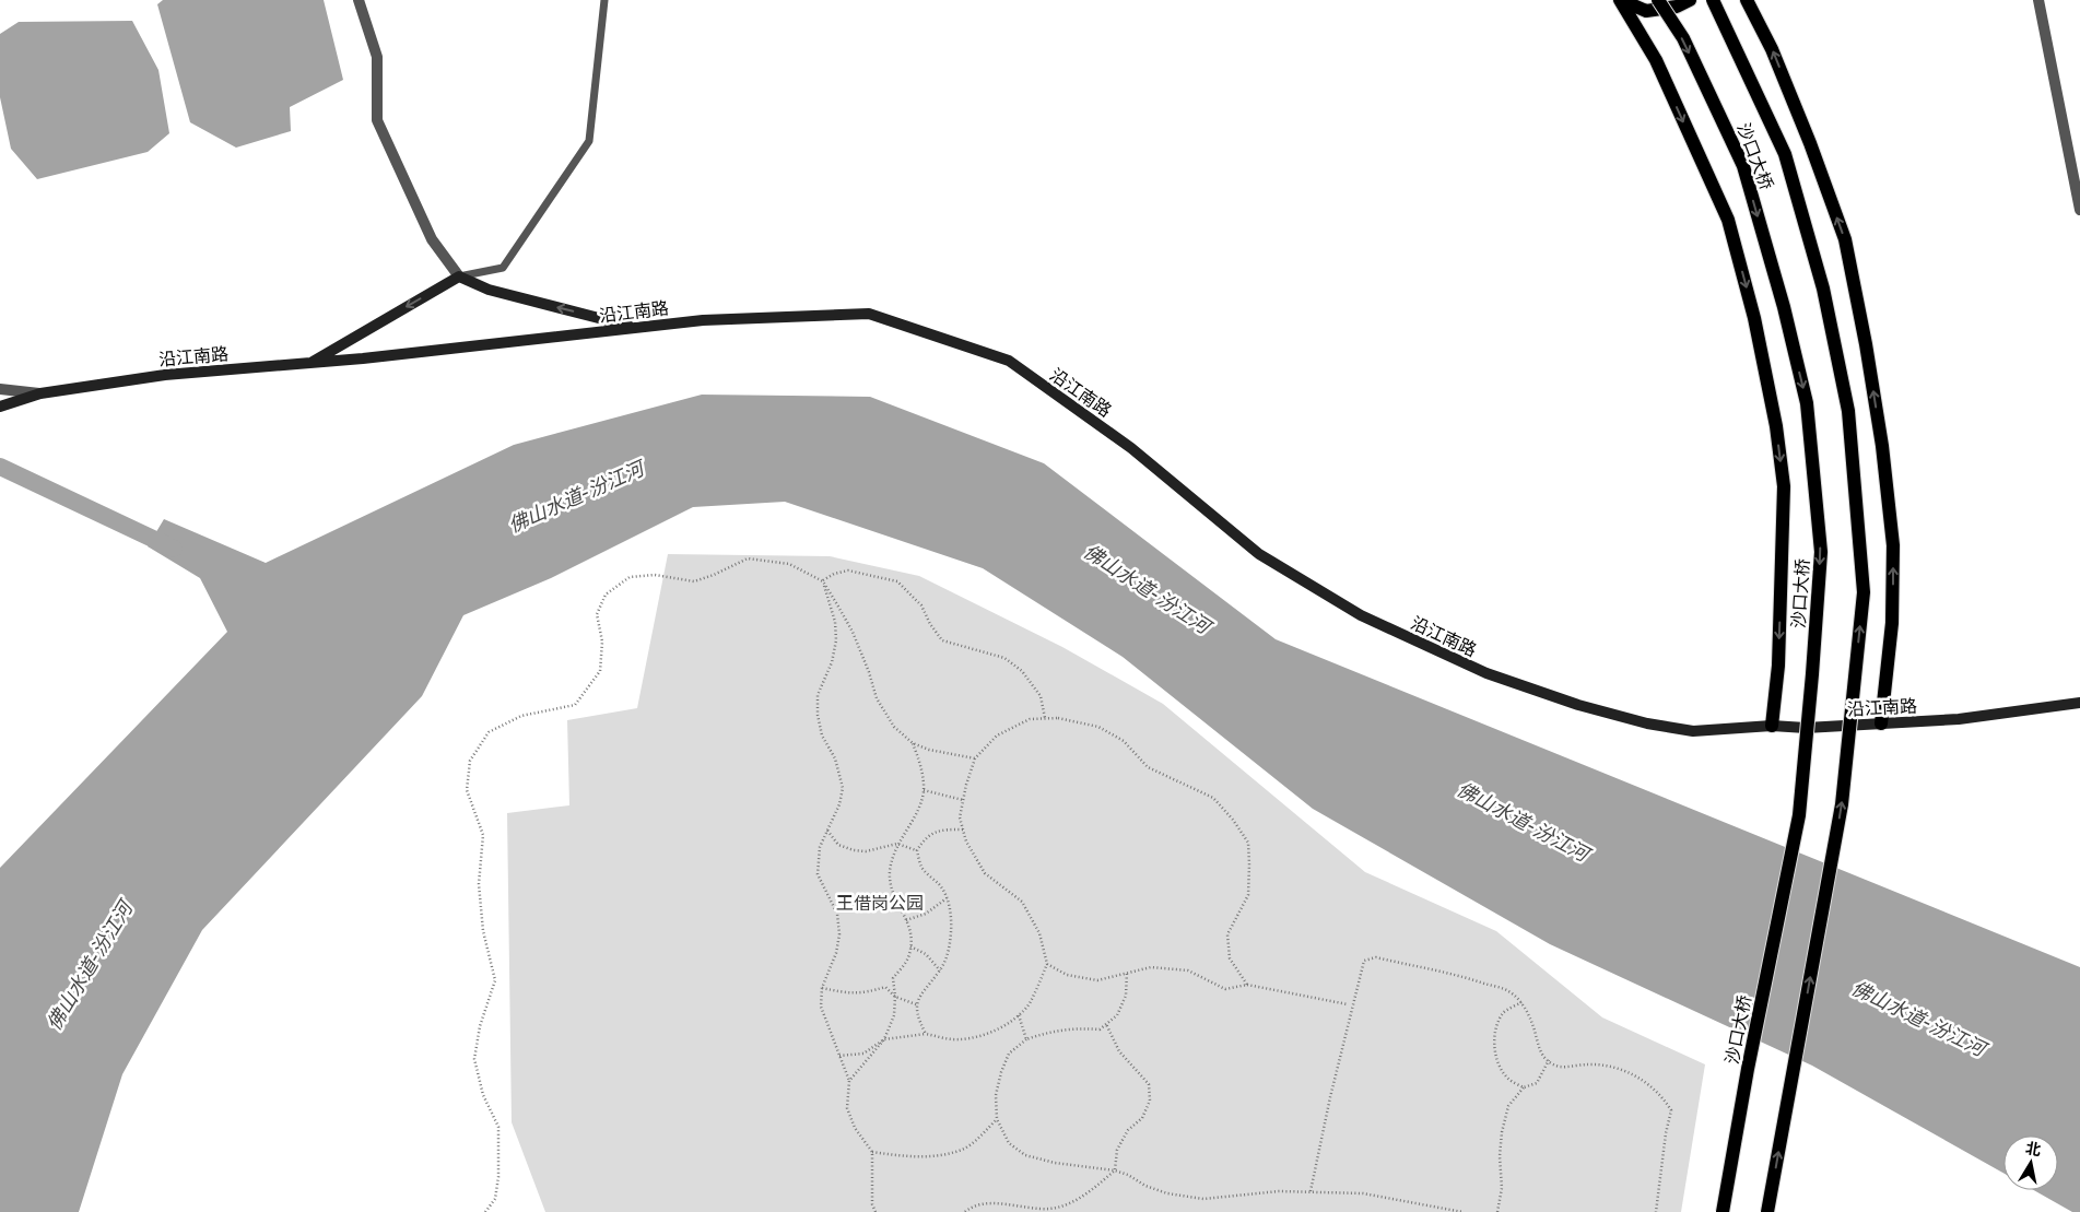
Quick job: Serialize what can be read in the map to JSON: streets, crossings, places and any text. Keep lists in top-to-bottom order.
{
  "streets": {
    "main road": ["沙口大桥"],
    "street": ["沿江南路"]
  },
  "water": ["佛山水道-汾江河"],
  "parks": ["王借岗公园"],
  "north": "top"
}
